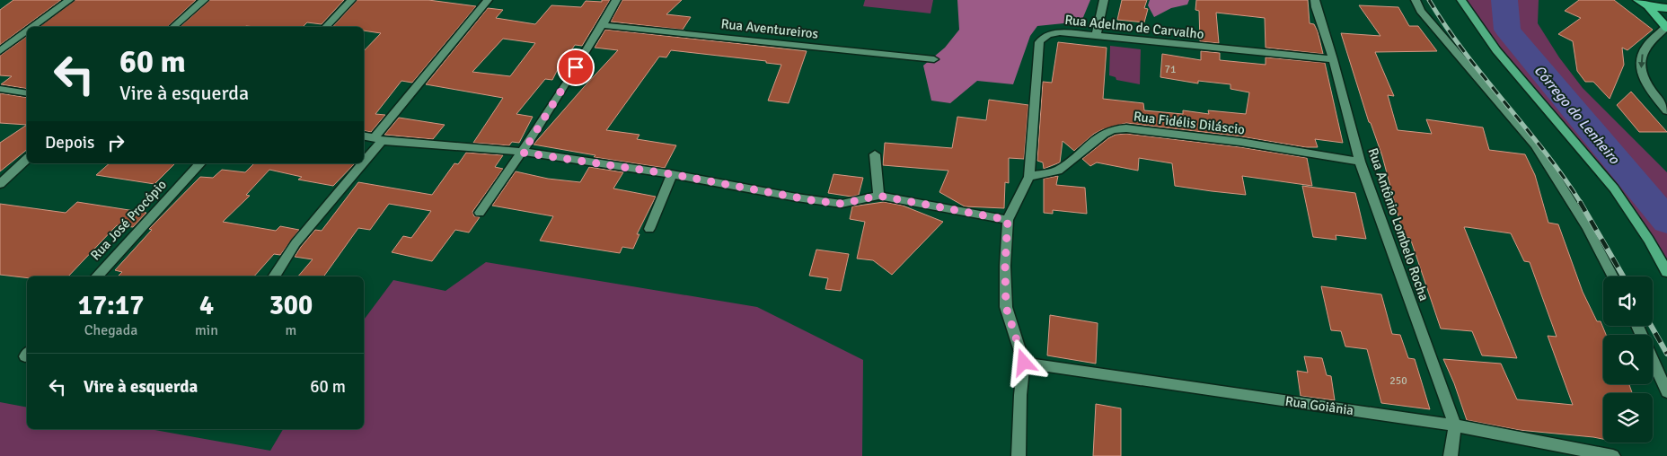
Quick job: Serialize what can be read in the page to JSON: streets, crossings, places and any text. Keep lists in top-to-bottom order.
{
  "streets": {
    "street": [
      "Rua Adelmo de Carvalho",
      "Rua Aventureiros",
      "Rua Fidélis Diláscio",
      "Rua José Procópio",
      "Rua Antônio Lombelo Rocha",
      "Rua Goiânia"
    ]
  },
  "crossings": [
    ["Rua Adelmo de Carvalho", "Rua Fidélis Diláscio"],
    ["Rua Adelmo de Carvalho", "Rua Antônio Lombelo Rocha"],
    ["Rua Fidélis Diláscio", "Rua Antônio Lombelo Rocha"],
    ["Rua Antônio Lombelo Rocha", "Rua Goiânia"]
  ],
  "water": ["Córrego do Lenheiro"],
  "house_numbers": ["71", "250"],
  "page": {
    "turn": ["60 m", "Vire à esquerda"],
    "then": "Depois",
    "eta": [
      "17:17",
      "Chegada",
      "4",
      "min",
      "300",
      "m"
    ],
    "list": [
      {
        "name": "Vire à esquerda",
        "value": "60 m"
      }
    ]
  }
}
